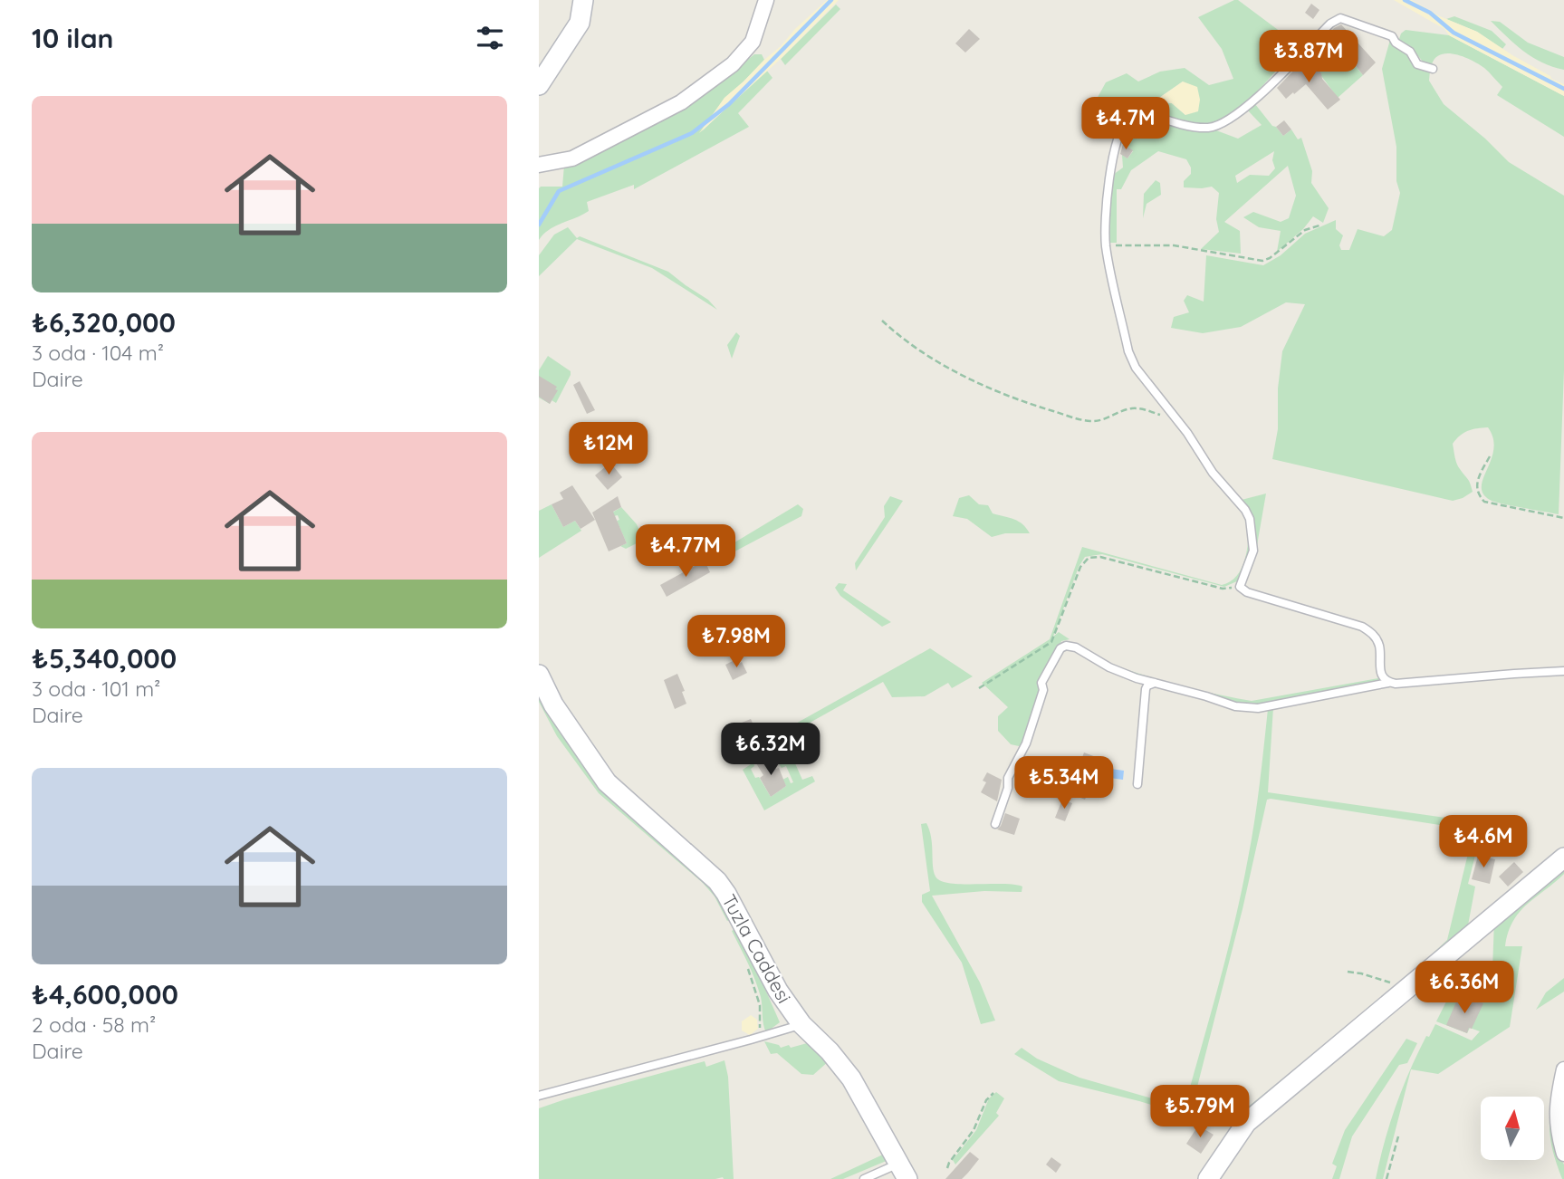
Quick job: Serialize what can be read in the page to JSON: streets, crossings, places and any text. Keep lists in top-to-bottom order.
{
  "streets": {
    "main road": ["Tuzla Caddesi"]
  },
  "north": "top",
  "page": {
    "heading": "10 ilan",
    "price": [
      "₺3.87M",
      "₺4.7M",
      "₺12M",
      "₺4.77M",
      "₺7.98M",
      "₺6.32M",
      "₺5.34M",
      "₺4.6M",
      "₺6.36M",
      "₺5.79M"
    ],
    "list": [
      {
        "name": "₺6,320,000",
        "note": "3 oda · 104 m² · Daire"
      },
      {
        "name": "₺5,340,000",
        "note": "3 oda · 101 m² · Daire"
      },
      {
        "name": "₺4,600,000",
        "note": "2 oda · 58 m² · Daire"
      }
    ]
  }
}
